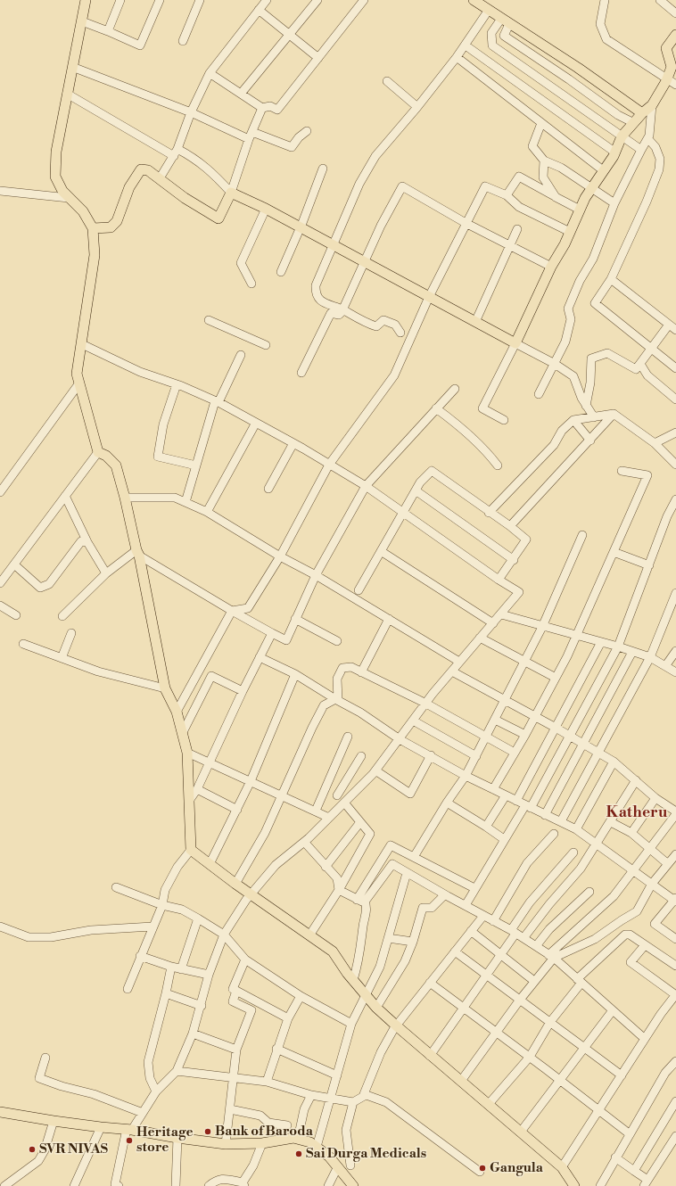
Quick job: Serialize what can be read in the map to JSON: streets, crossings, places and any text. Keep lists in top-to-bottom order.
{
  "districts": ["Katheru"],
  "places": [
    "Bank of Baroda",
    "Heritage store",
    "SVR NIVAS",
    "Sai Durga Medicals",
    "Gangula"
  ]
}
